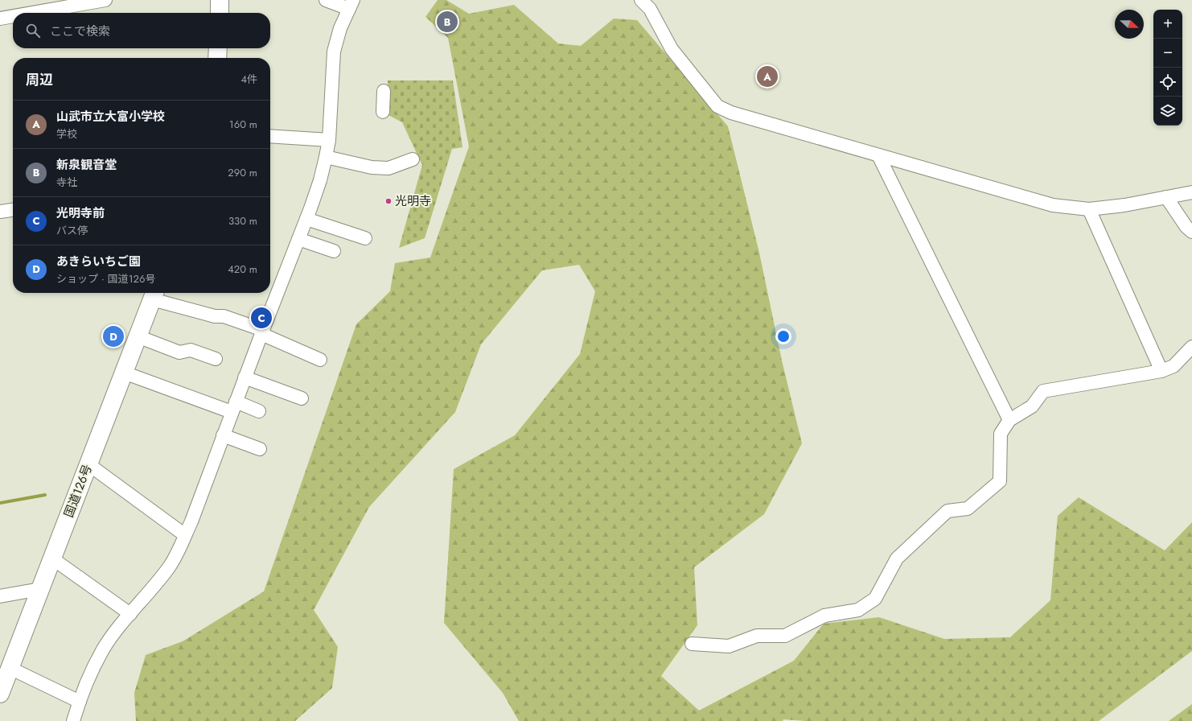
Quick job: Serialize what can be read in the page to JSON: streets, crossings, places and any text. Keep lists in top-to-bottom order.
{
  "streets": {
    "highway": ["国道126号"]
  },
  "places": ["光明寺"],
  "north": "right",
  "page": {
    "map_buttons": ["+", "−"],
    "pins": [
      "B",
      "A",
      "C",
      "D"
    ],
    "search": "ここで検索",
    "heading": ["周辺", "4件"],
    "list": [
      {
        "mark": "A",
        "name": "山武市立大富小学校",
        "note": "学校",
        "value": "160 m"
      },
      {
        "mark": "B",
        "name": "新泉観音堂",
        "note": "寺社",
        "value": "290 m"
      },
      {
        "mark": "C",
        "name": "光明寺前",
        "note": "バス停",
        "value": "330 m"
      },
      {
        "mark": "D",
        "name": "あきらいちご園",
        "note": "ショップ · 国道126号",
        "value": "420 m"
      }
    ]
  }
}
